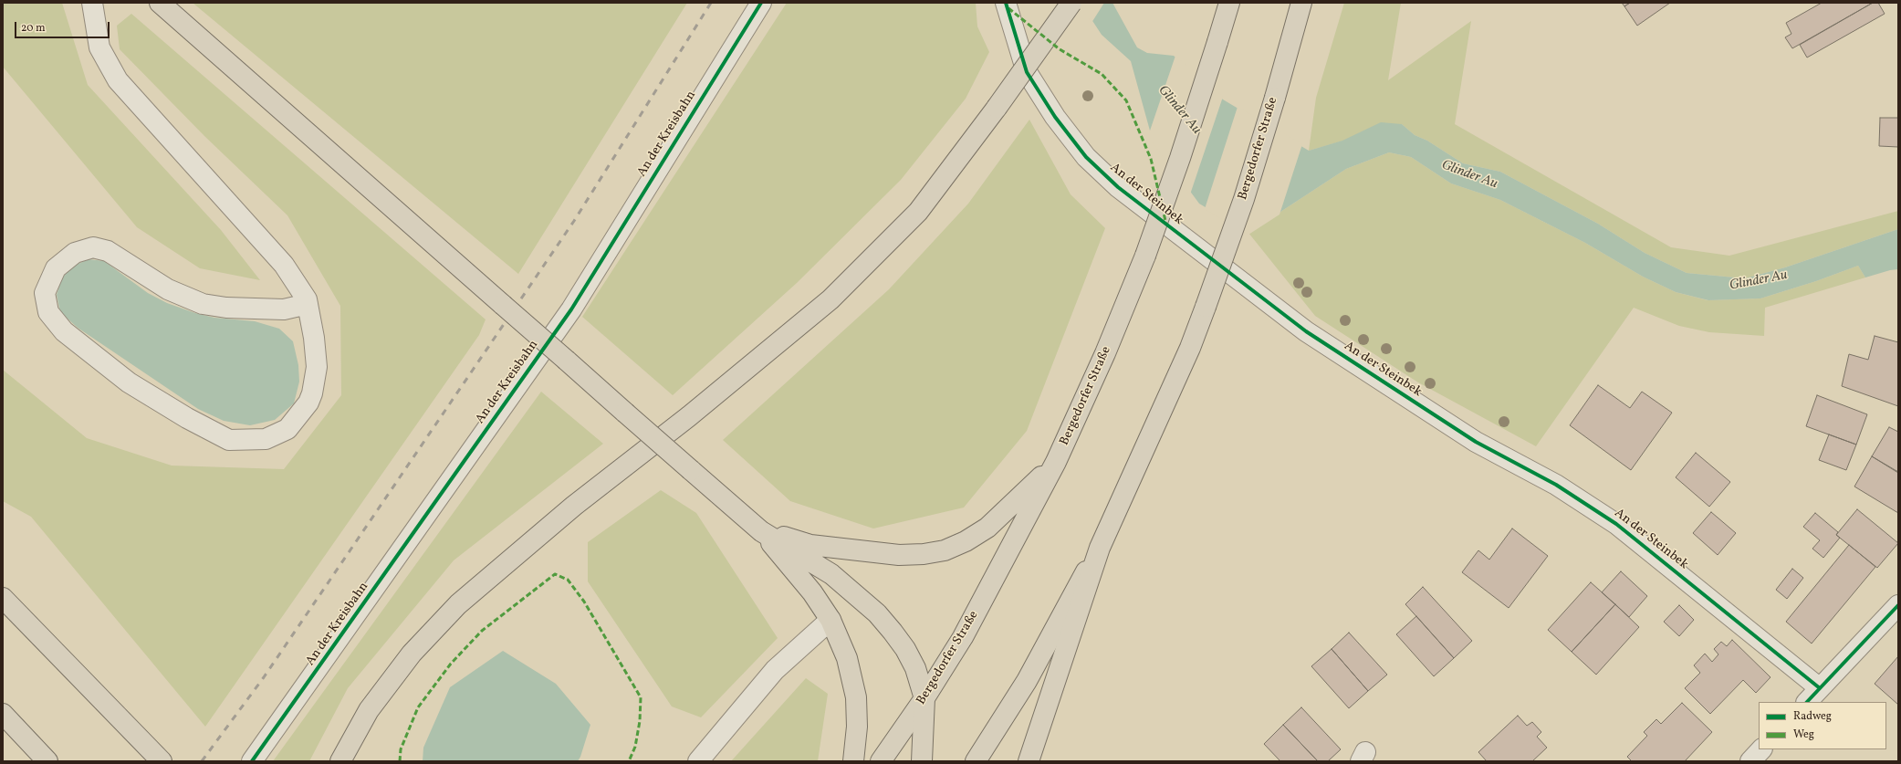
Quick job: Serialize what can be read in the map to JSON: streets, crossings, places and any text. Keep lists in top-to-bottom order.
{
  "streets": {
    "main road": ["Bergedorfer Straße"],
    "street": ["An der Kreisbahn", "An der Steinbek"]
  },
  "water": ["Glinder Au"],
  "legend": ["Radweg", "Weg"],
  "scale_bar": "20 m"
}
